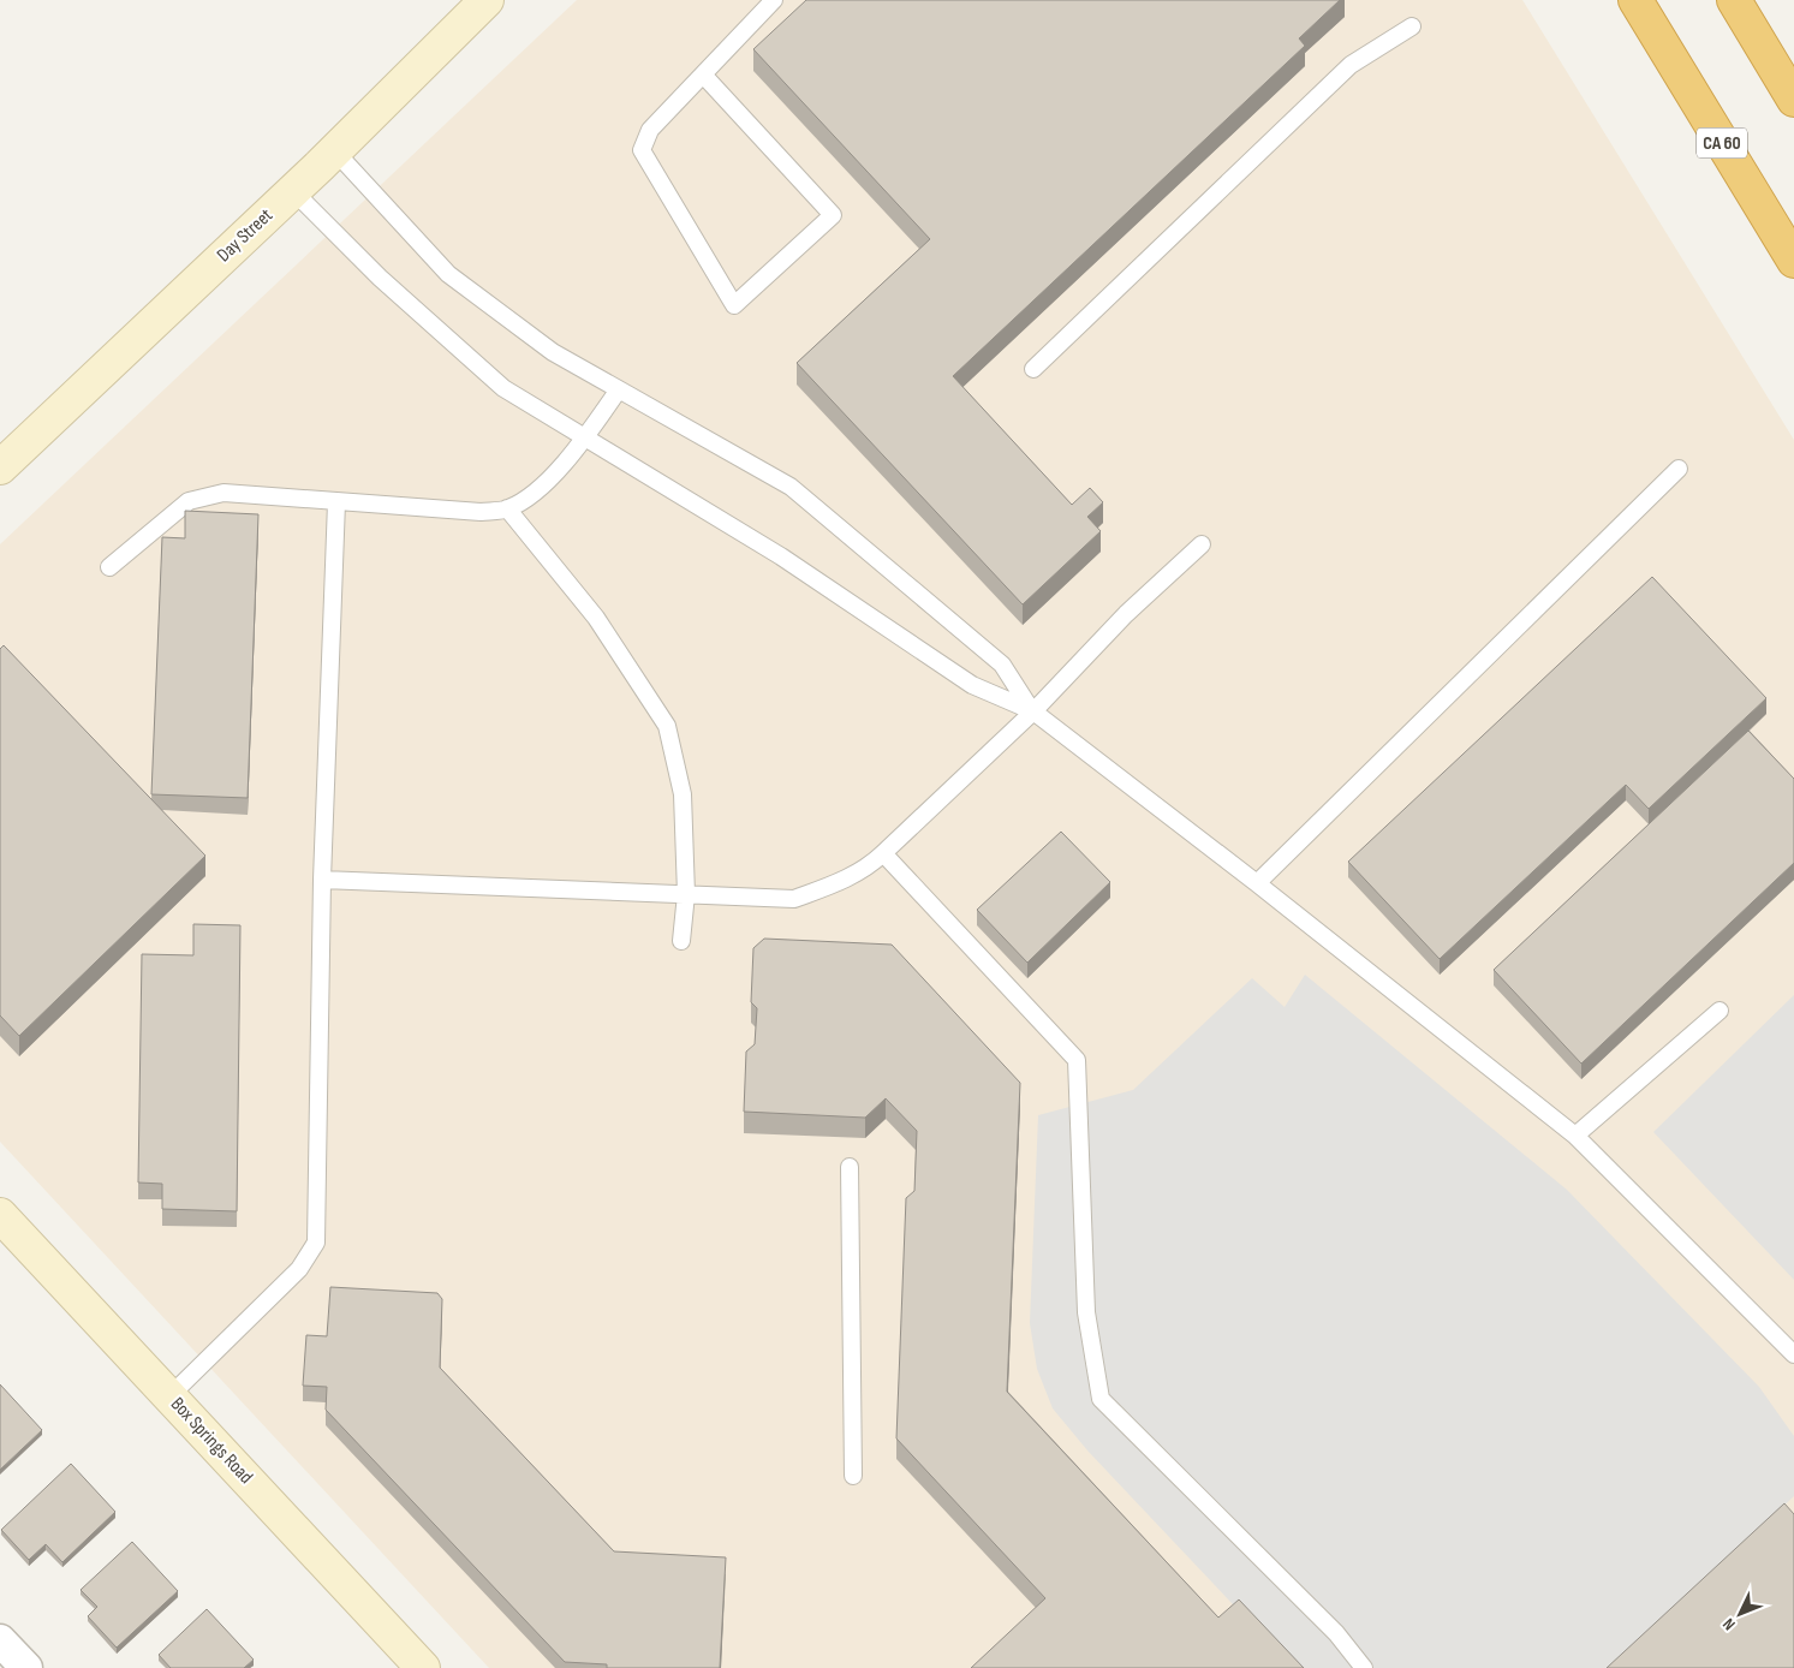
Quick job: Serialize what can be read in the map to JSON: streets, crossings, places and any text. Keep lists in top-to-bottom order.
{
  "streets": {
    "highway": ["CA 60"],
    "main road": ["Day Street", "Box Springs Road"]
  },
  "north": "bottom left"
}
